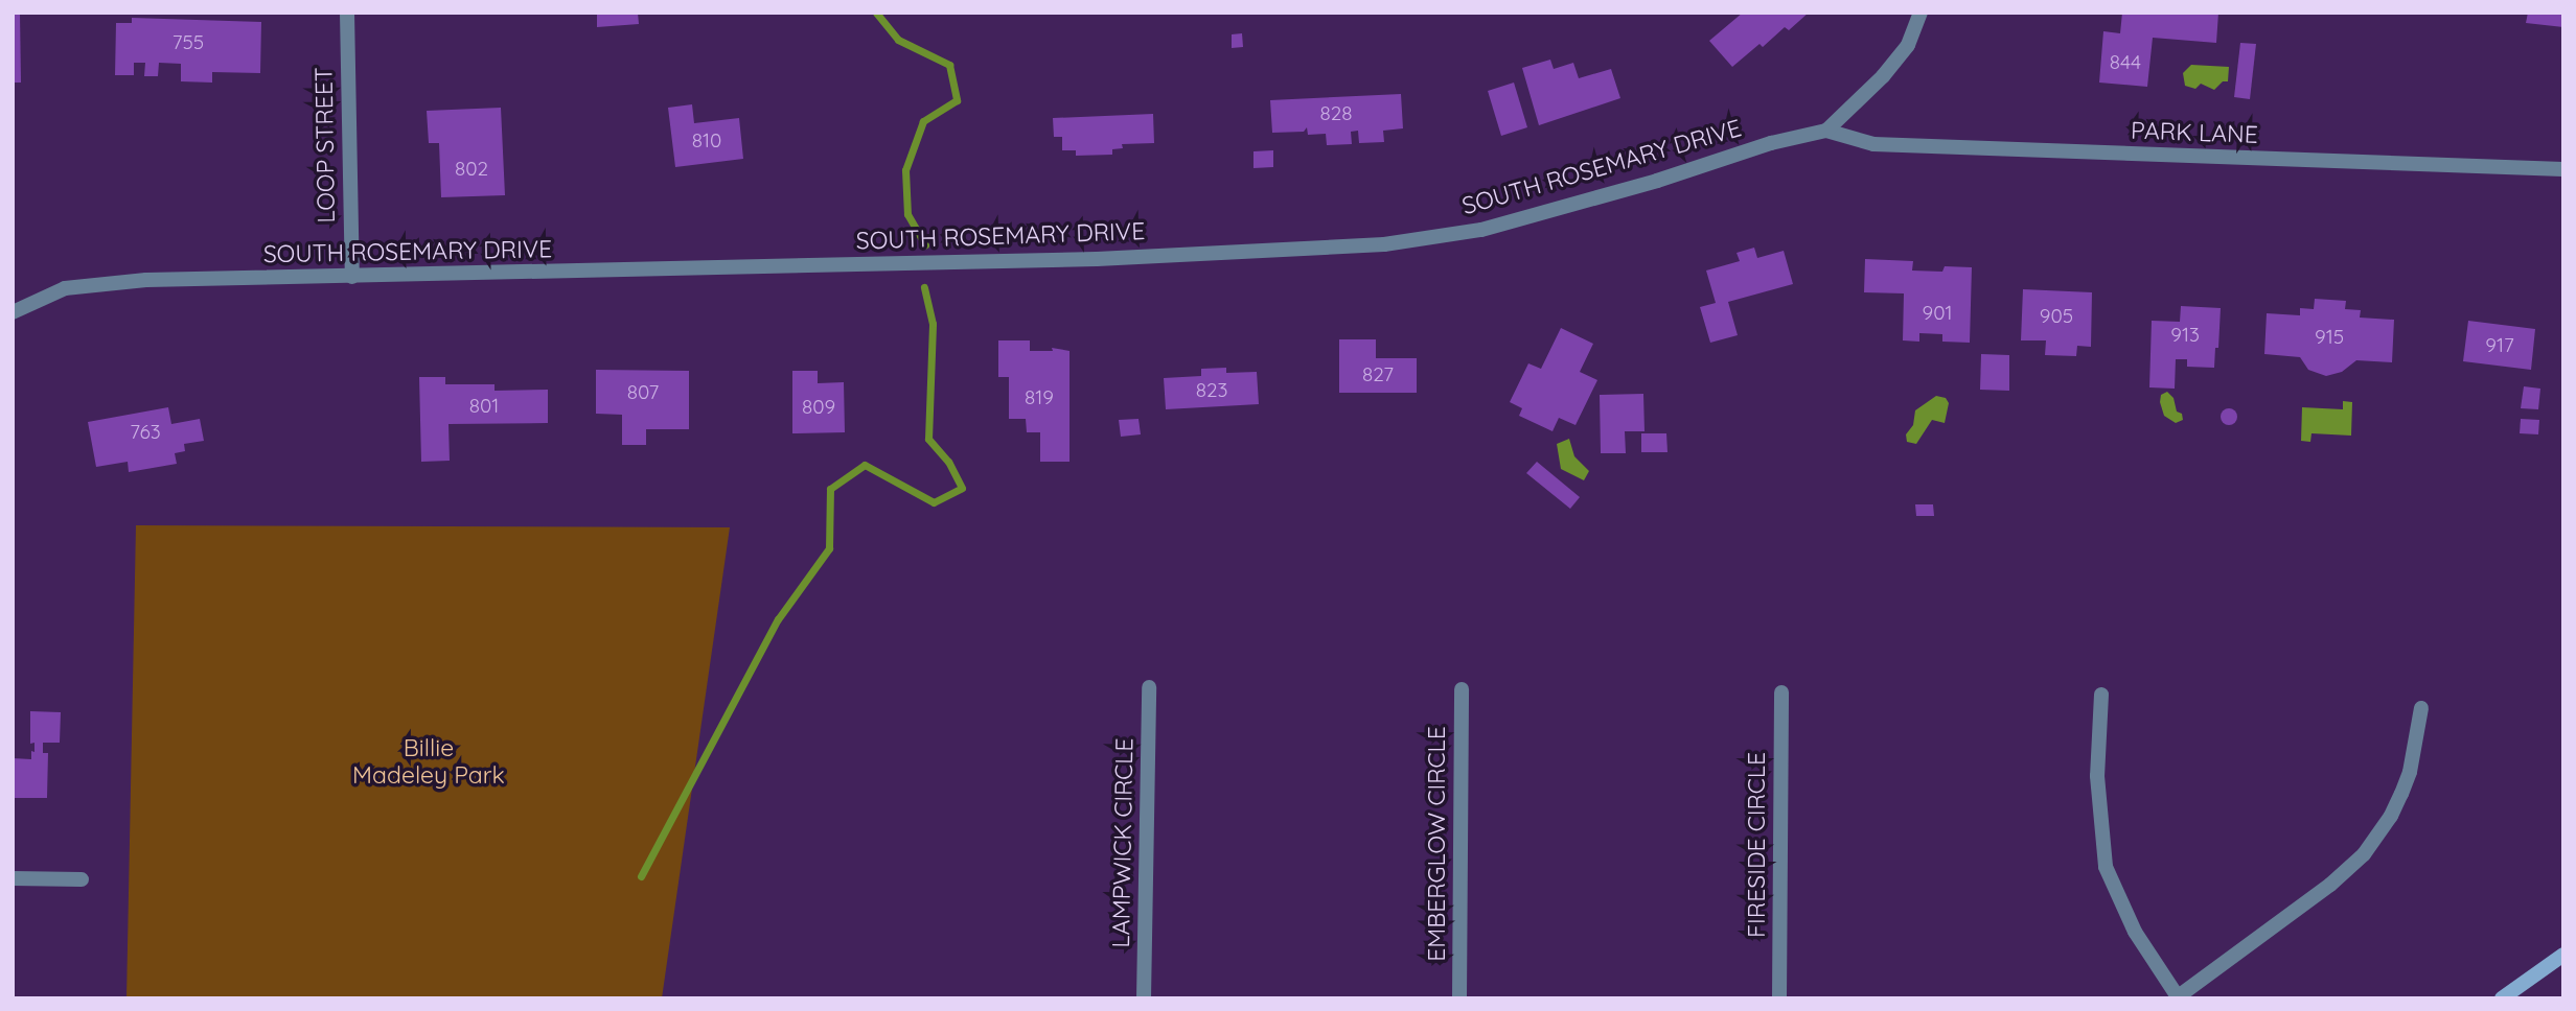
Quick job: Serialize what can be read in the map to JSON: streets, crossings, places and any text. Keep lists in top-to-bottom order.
{
  "streets": {
    "street": [
      "PARK LANE",
      "LOOP STREET",
      "SOUTH ROSEMARY DRIVE",
      "LAMPWICK CIRCLE",
      "EMBERGLOW CIRCLE",
      "FIRESIDE CIRCLE"
    ]
  },
  "crossings": [
    ["PARK LANE", "SOUTH ROSEMARY DRIVE"],
    ["LOOP STREET", "SOUTH ROSEMARY DRIVE"]
  ],
  "parks": ["Billie Madeley Park"],
  "house_numbers": [
    "755",
    "844",
    "828",
    "810",
    "802",
    "901",
    "905",
    "913",
    "915",
    "917",
    "827",
    "823",
    "807",
    "819",
    "801",
    "809",
    "763"
  ]
}
